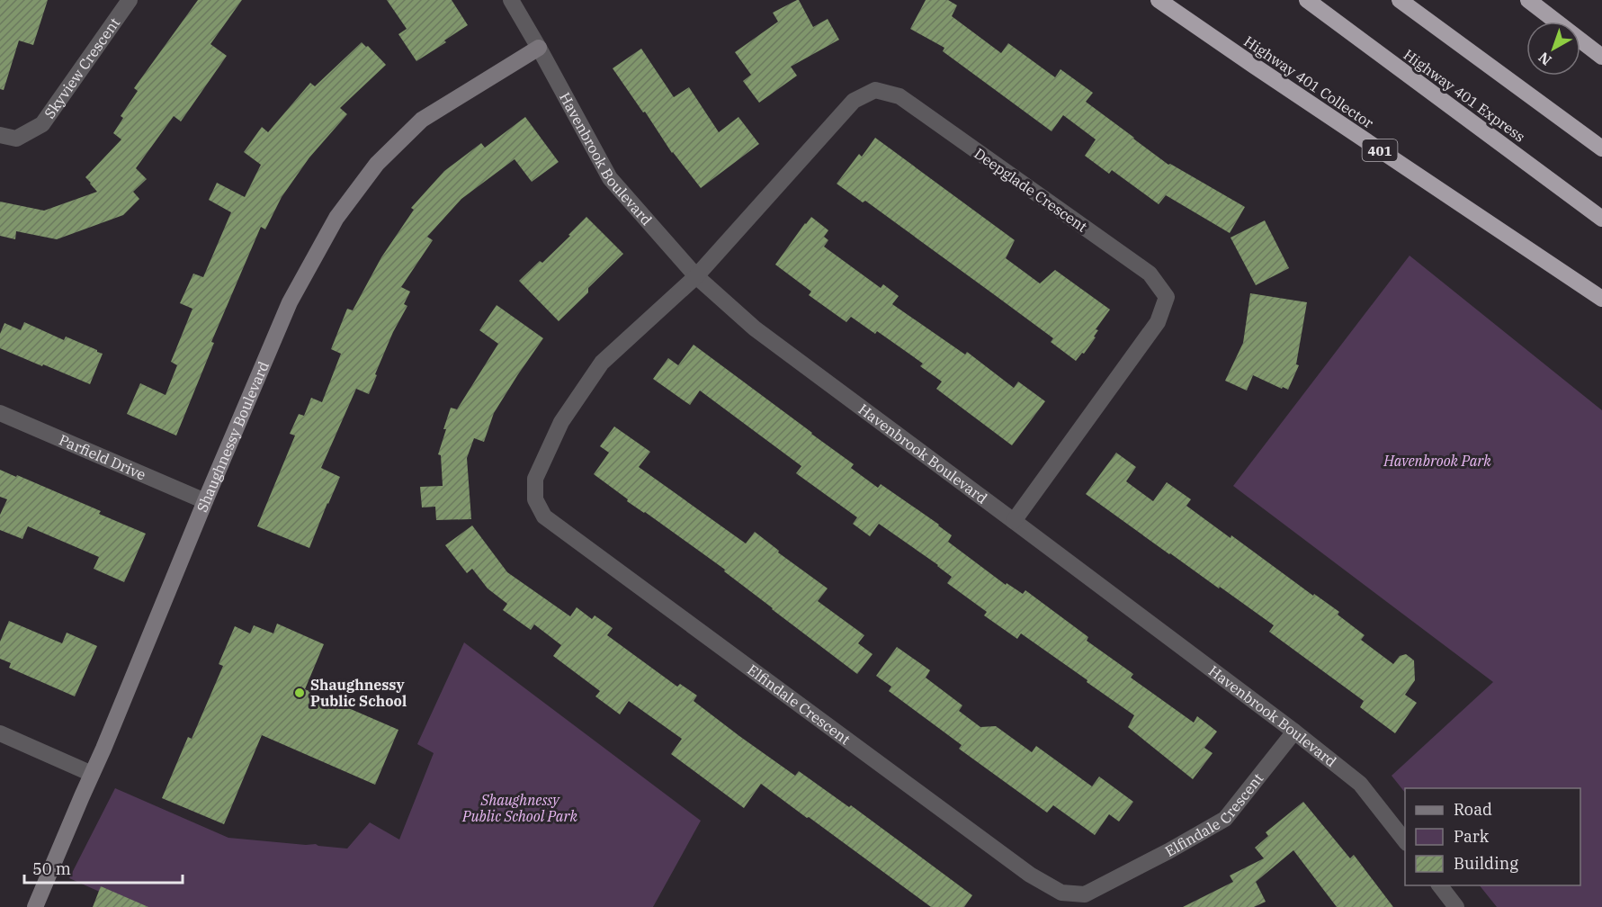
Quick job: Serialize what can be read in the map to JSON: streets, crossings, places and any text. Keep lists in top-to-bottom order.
{
  "streets": {
    "highway": ["Highway 401 Collector", "Highway 401 Express", "401"],
    "street": [
      "Skyview Crescent",
      "Havenbrook Boulevard",
      "Deepglade Crescent",
      "Shaughnessy Boulevard",
      "Parfield Drive",
      "Elfindale Crescent"
    ]
  },
  "crossings": [
    ["Havenbrook Boulevard", "Deepglade Crescent"],
    ["Havenbrook Boulevard", "Shaughnessy Boulevard"],
    ["Havenbrook Boulevard", "Elfindale Crescent"],
    ["Deepglade Crescent", "Elfindale Crescent"],
    ["Shaughnessy Boulevard", "Parfield Drive"]
  ],
  "parks": ["Havenbrook Park", "Shaughnessy Public School Park"],
  "places": ["Shaughnessy Public School"],
  "legend": ["Road", "Park", "Building"],
  "scale_bar": "50 m",
  "north": "bottom left"
}
